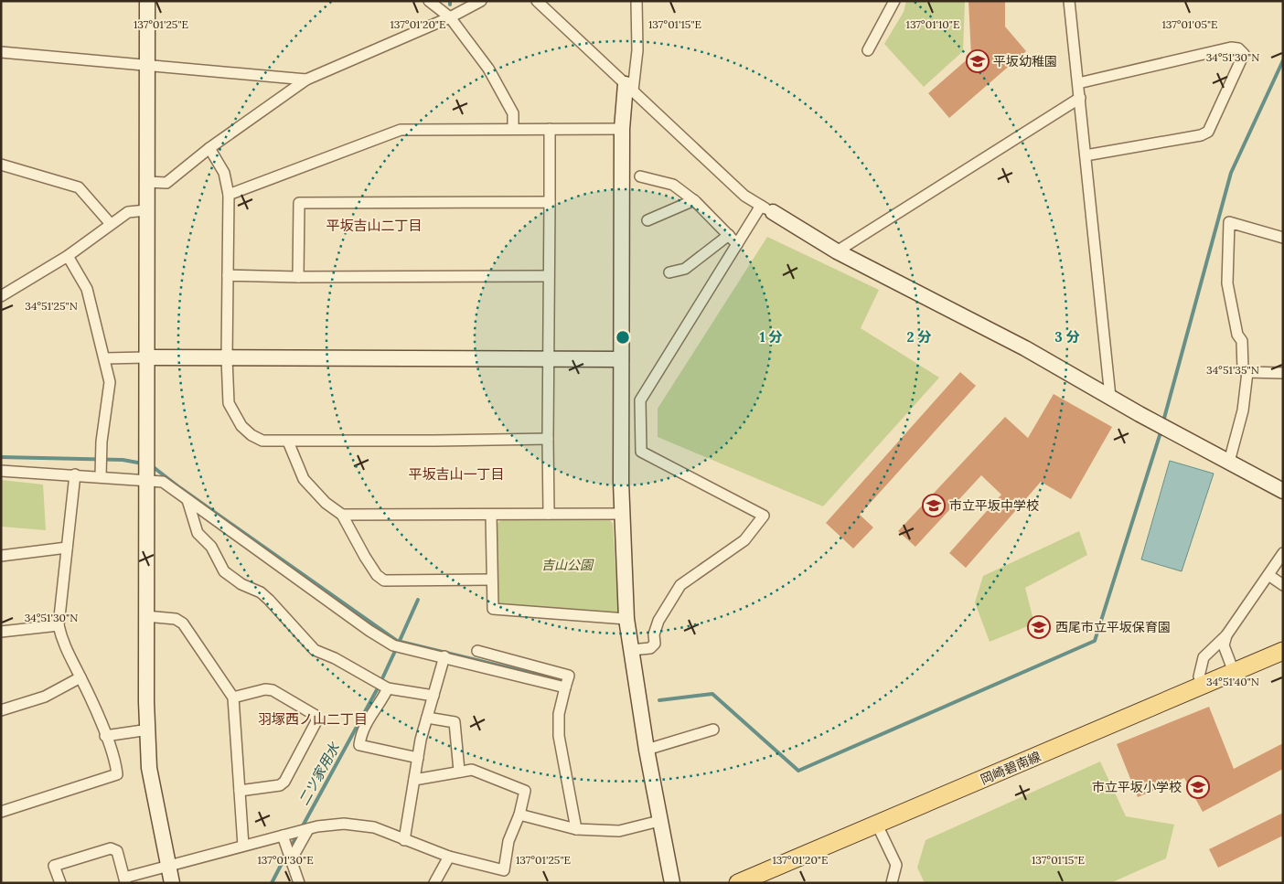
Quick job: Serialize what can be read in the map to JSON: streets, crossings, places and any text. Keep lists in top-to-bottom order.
{
  "streets": {
    "main road": ["岡崎碧南線"]
  },
  "districts": ["平坂吉山二丁目", "平坂吉山一丁目", "羽塚西ノ山二丁目"],
  "water": ["二ツ家用水"],
  "parks": ["吉山公園"],
  "places": {
    "school or university": [
      "平坂幼稚園",
      "市立平坂中学校",
      "西尾市立平坂保育園",
      "市立平坂小学校"
    ]
  },
  "coordinates": [
    "137°01'25\"E",
    "137°01'20\"E",
    "137°01'15\"E",
    "137°01'10\"E",
    "137°01'05\"E",
    "34°51'30\"N",
    "34°51'25\"N",
    "34°51'35\"N",
    "34°51'40\"N",
    "137°01'30\"E"
  ],
  "rings": ["1 分", "2 分", "3 分"]
}
